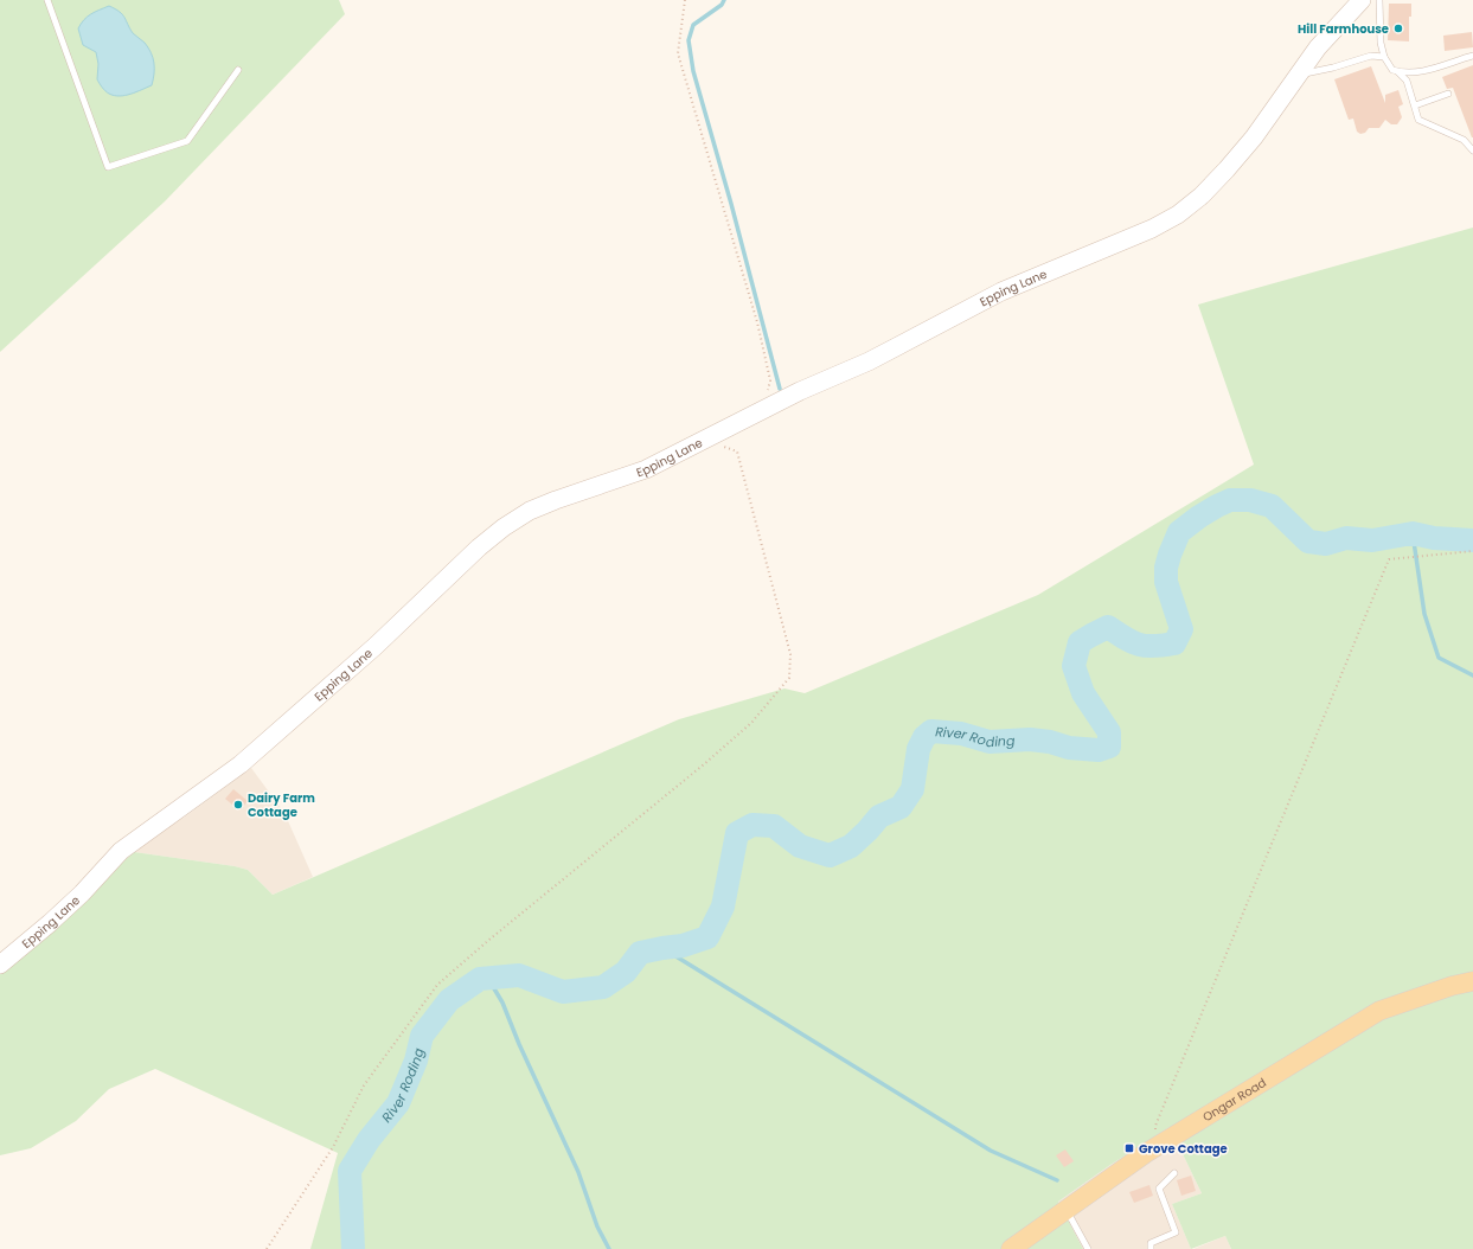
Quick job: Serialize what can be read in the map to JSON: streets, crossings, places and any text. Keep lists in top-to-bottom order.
{
  "streets": {
    "main road": ["Ongar Road"],
    "street": ["Epping Lane"]
  },
  "water": ["River Roding"],
  "places": {
    "other": ["Hill Farmhouse", "Dairy Farm Cottage"],
    "transit": ["Grove Cottage"]
  }
}
